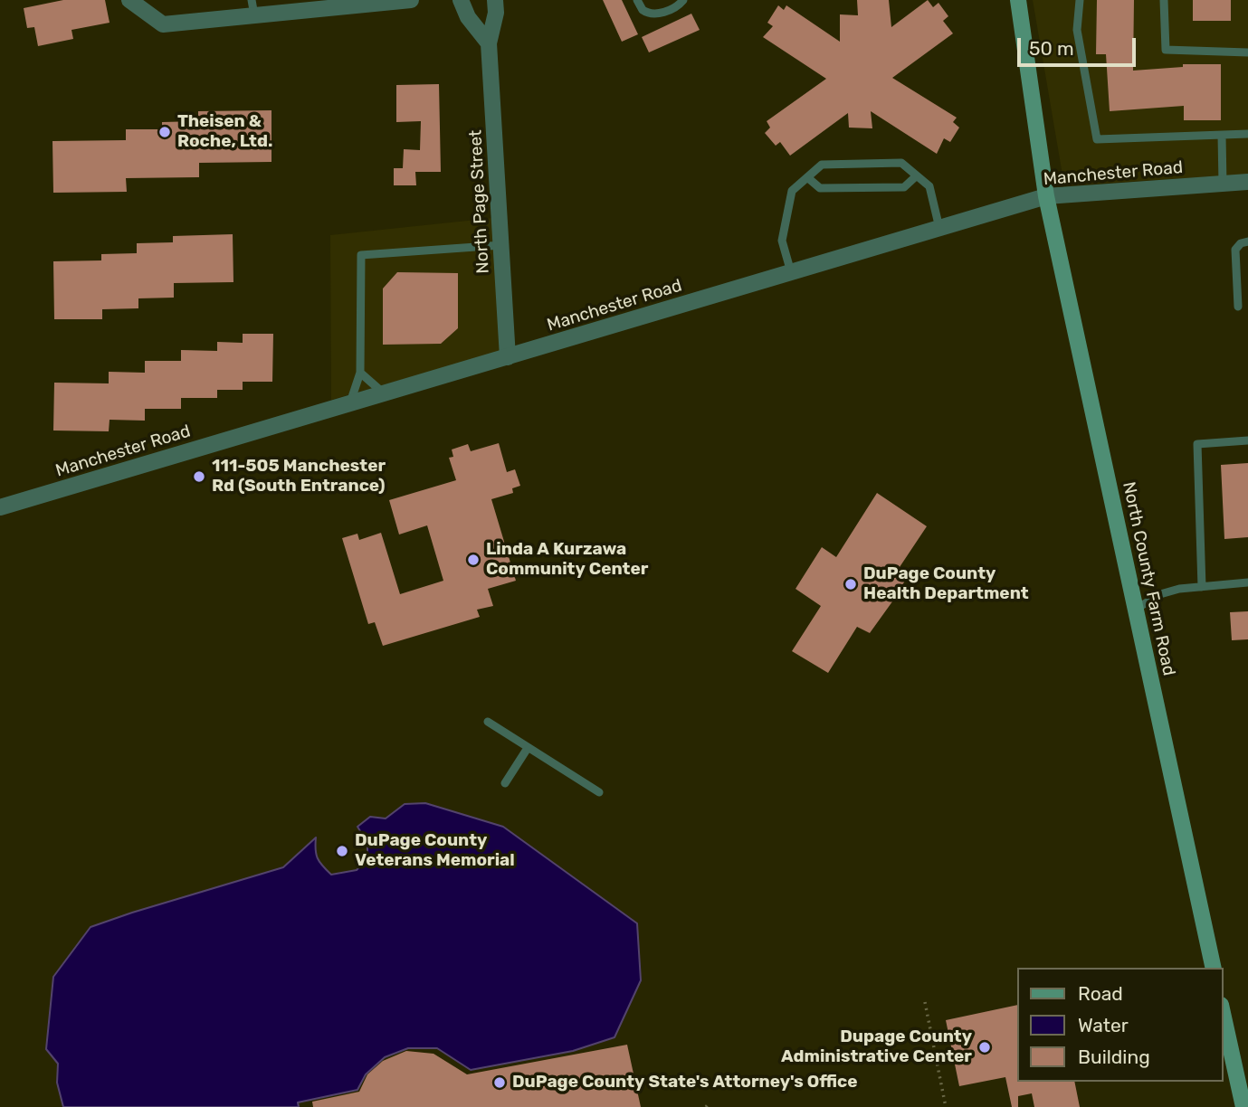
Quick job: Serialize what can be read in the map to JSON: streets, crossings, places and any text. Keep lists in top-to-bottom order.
{
  "streets": {
    "main road": ["North County Farm Road"],
    "street": ["Manchester Road", "North Page Street"]
  },
  "crossings": [
    ["Manchester Road", "North Page Street"],
    ["Manchester Road", "North County Farm Road"]
  ],
  "places": [
    "Theisen & Roche, Ltd.",
    "111-505 Manchester Rd (South Entrance)",
    "Linda A Kurzawa Community Center",
    "DuPage County Health Department",
    "DuPage County Veterans Memorial",
    "Dupage County Administrative Center",
    "DuPage County State's Attorney's Office"
  ],
  "legend": ["Road", "Water", "Building"],
  "scale_bar": "50 m"
}
